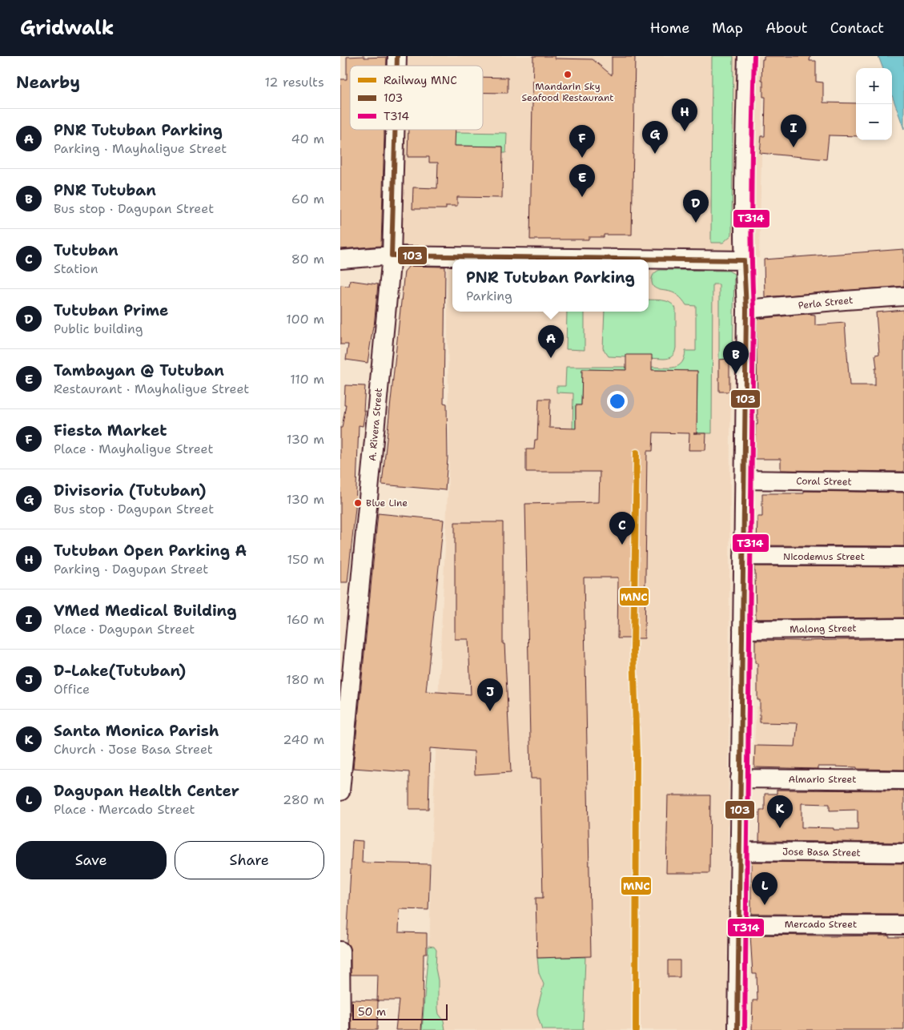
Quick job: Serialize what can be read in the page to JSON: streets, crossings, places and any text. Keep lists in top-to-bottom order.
{
  "streets": {
    "street": [
      "Perla Street",
      "A. Rivera Street",
      "Coral Street",
      "Nicodemus Street",
      "Malong Street",
      "Almario Street",
      "Jose Basa Street",
      "Mercado Street"
    ]
  },
  "places": ["Mandarin Sky Seafood Restaurant", "Blue Line"],
  "lines": ["transit line 103", "transit line T314", "rail line MNC"],
  "legend": ["Railway MNC", "103", "T314"],
  "scale_bar": "50 m",
  "page": {
    "header": "Gridwalk",
    "nav": [
      "Home",
      "Map",
      "About",
      "Contact"
    ],
    "heading": ["Nearby", "12 results"],
    "map_buttons": ["+", "−"],
    "pins": [
      "H",
      "I",
      "G",
      "F",
      "E",
      "D",
      "A",
      "B",
      "C",
      "J",
      "K",
      "L"
    ],
    "list": [
      {
        "mark": "A",
        "name": "PNR Tutuban Parking",
        "note": "Parking · Mayhaligue Street",
        "value": "40 m"
      },
      {
        "mark": "B",
        "name": "PNR Tutuban",
        "note": "Bus stop · Dagupan Street",
        "value": "60 m"
      },
      {
        "mark": "C",
        "name": "Tutuban",
        "note": "Station",
        "value": "80 m"
      },
      {
        "mark": "D",
        "name": "Tutuban Prime",
        "note": "Public building",
        "value": "100 m"
      },
      {
        "mark": "E",
        "name": "Tambayan @ Tutuban",
        "note": "Restaurant · Mayhaligue Street",
        "value": "110 m"
      },
      {
        "mark": "F",
        "name": "Fiesta Market",
        "note": "Place · Mayhaligue Street",
        "value": "130 m"
      },
      {
        "mark": "G",
        "name": "Divisoria (Tutuban)",
        "note": "Bus stop · Dagupan Street",
        "value": "130 m"
      },
      {
        "mark": "H",
        "name": "Tutuban Open Parking A",
        "note": "Parking · Dagupan Street",
        "value": "150 m"
      },
      {
        "mark": "I",
        "name": "VMed Medical Building",
        "note": "Place · Dagupan Street",
        "value": "160 m"
      },
      {
        "mark": "J",
        "name": "D-Lake(Tutuban)",
        "note": "Office",
        "value": "180 m"
      },
      {
        "mark": "K",
        "name": "Santa Monica Parish",
        "note": "Church · Jose Basa Street",
        "value": "240 m"
      },
      {
        "mark": "L",
        "name": "Dagupan Health Center",
        "note": "Place · Mercado Street",
        "value": "280 m"
      }
    ],
    "popup": ["PNR Tutuban Parking", "Parking"],
    "buttons": ["Save", "Share"],
    "scale": "50 m"
  }
}
